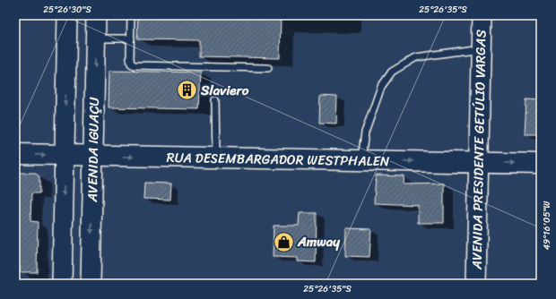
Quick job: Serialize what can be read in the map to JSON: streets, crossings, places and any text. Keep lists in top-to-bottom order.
{
  "streets": {
    "main road": ["AVENIDA IGUAÇU", "AVENIDA PRESIDENTE GETÚLIO VARGAS", "RUA DESEMBARGADOR WESTPHALEN"]
  },
  "crossings": [
    ["AVENIDA IGUAÇU", "RUA DESEMBARGADOR WESTPHALEN"],
    ["AVENIDA PRESIDENTE GETÚLIO VARGAS", "RUA DESEMBARGADOR WESTPHALEN"]
  ],
  "one_way": ["RUA DESEMBARGADOR WESTPHALEN"],
  "places": {
    "building": ["Slaviero"],
    "shop": ["Amway"]
  },
  "coordinates": ["25°26'30\"S", "25°26'35\"S", "49°16'05\"W"]
}
